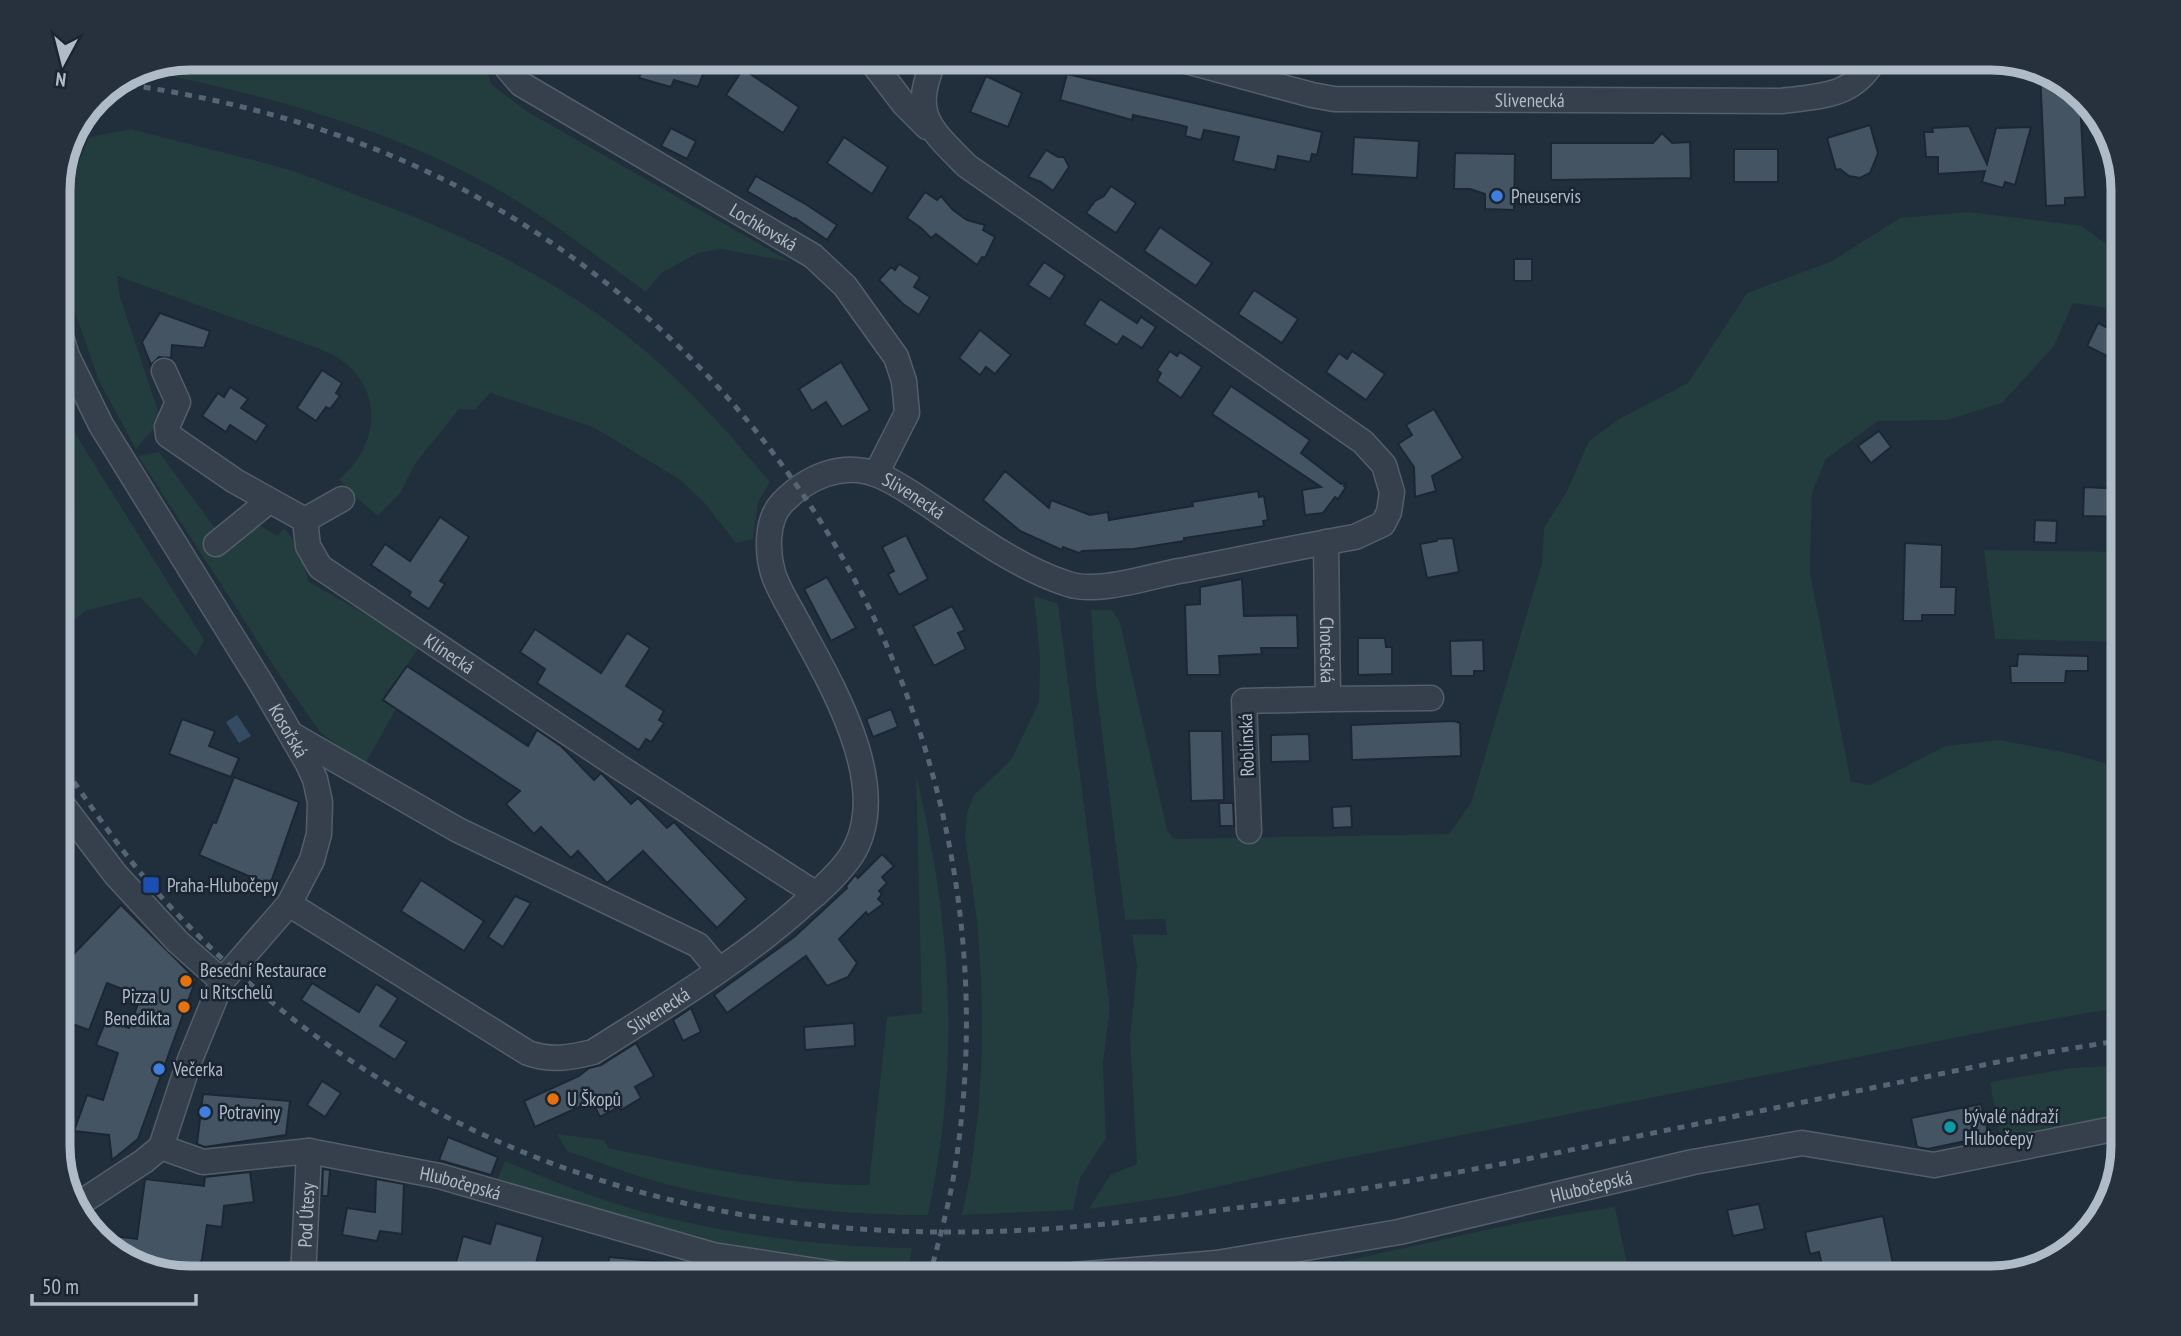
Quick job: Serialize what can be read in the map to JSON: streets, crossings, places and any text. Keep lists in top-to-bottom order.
{
  "streets": {
    "street": [
      "Slivenecká",
      "Lochkovská",
      "Chotečská",
      "Klínecká",
      "Kosořská",
      "Roblínská",
      "Hlubočepská",
      "Pod Útesy"
    ]
  },
  "crossings": [
    ["Slivenecká", "Lochkovská"],
    ["Slivenecká", "Chotečská"],
    ["Slivenecká", "Klínecká"],
    ["Slivenecká", "Kosořská"],
    ["Chotečská", "Roblínská"],
    ["Kosořská", "Hlubočepská"],
    ["Hlubočepská", "Pod Útesy"]
  ],
  "places": {
    "other": [
      "Pneuservis",
      "Besední Restaurace u Ritschelů",
      "Pizza U Benedikta",
      "Večerka",
      "U Škopů",
      "Potraviny",
      "bývalé nádraží Hlubočepy"
    ],
    "transit": ["Praha-Hlubočepy"]
  },
  "scale_bar": "50 m",
  "north": "bottom"
}
